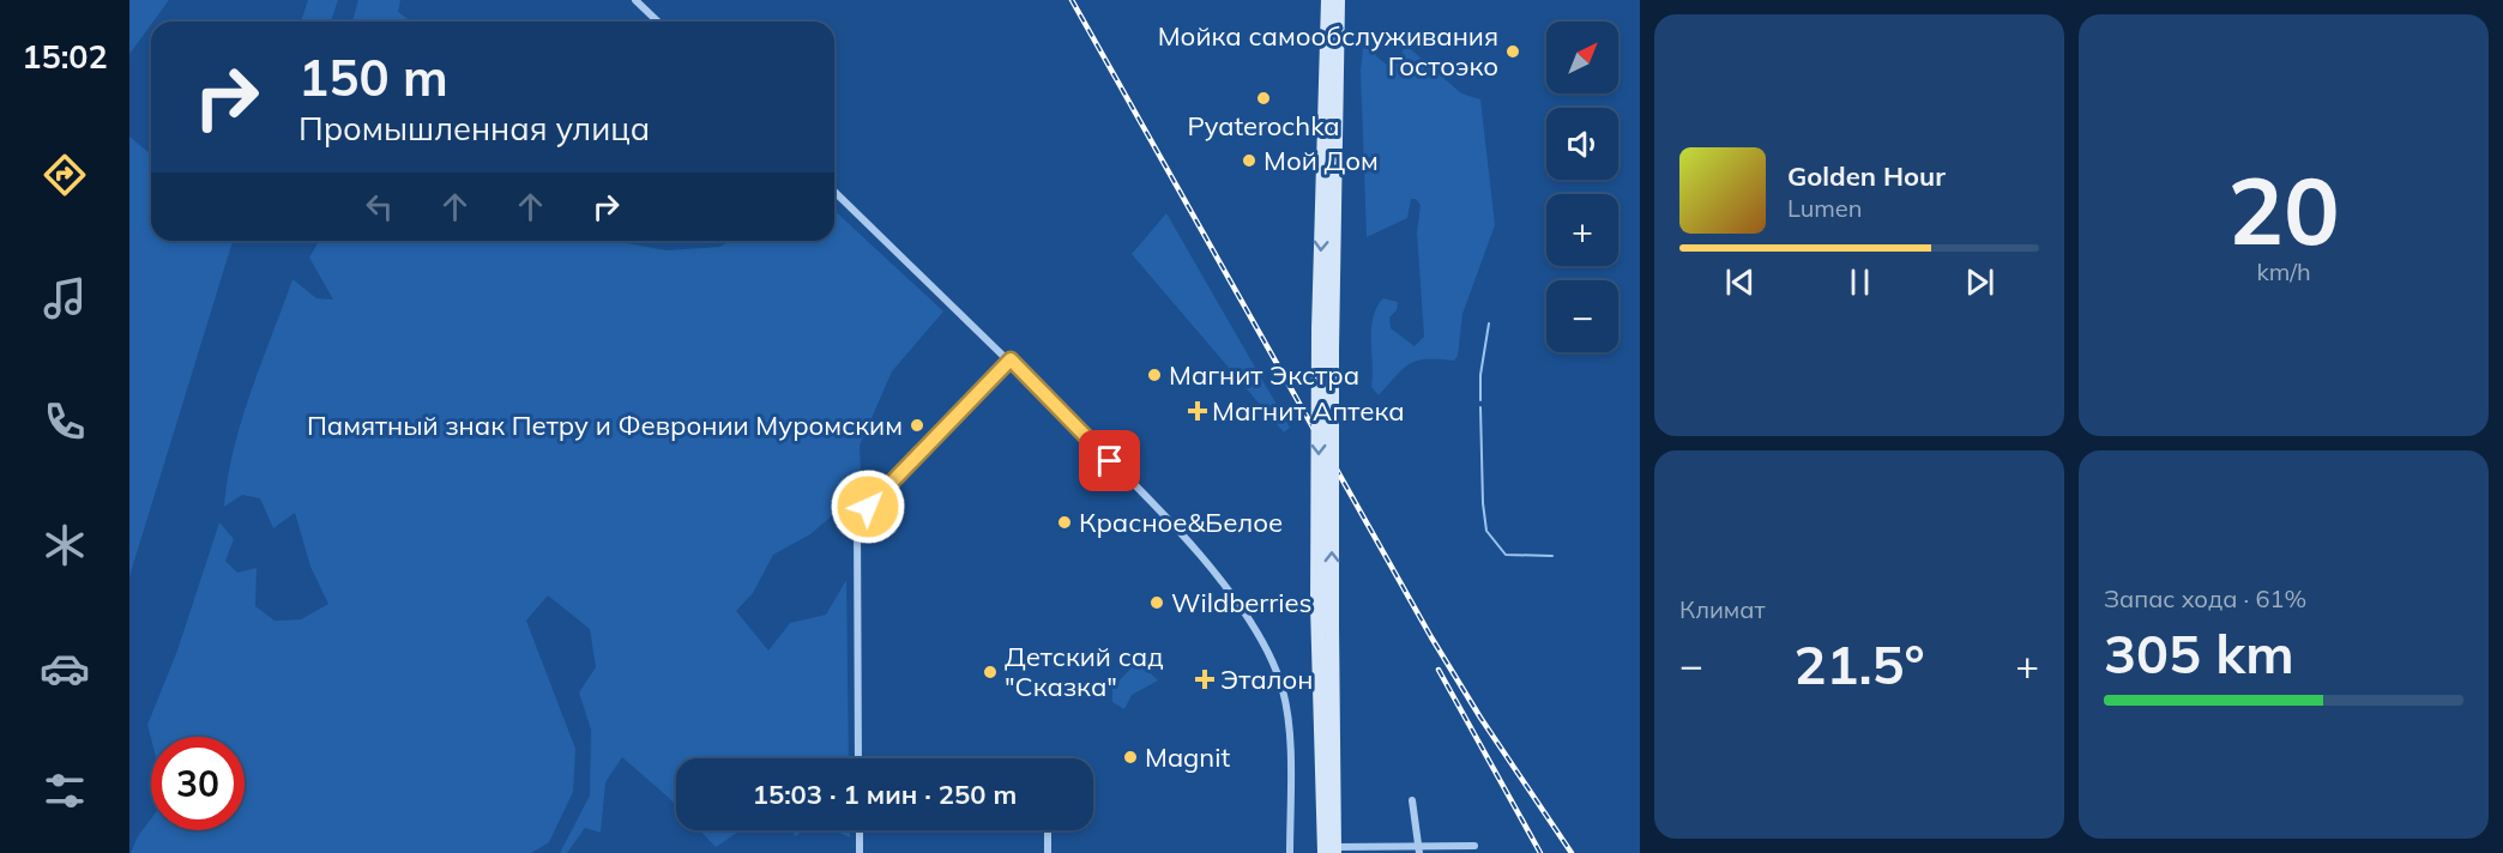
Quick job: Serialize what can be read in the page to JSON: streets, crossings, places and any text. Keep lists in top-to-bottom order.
{
  "places": {
    "other": [
      "Мойка самообслуживания Гостоэко",
      "Pyaterochka",
      "Мой Дом",
      "Магнит Экстра",
      "Памятный знак Петру и Февронии Муромским",
      "Красное&Белое",
      "Wildberries",
      "Детский сад \"Сказка\"",
      "Magnit"
    ],
    "health": ["Магнит Аптека", "Эталон"]
  },
  "north": "top right",
  "page": {
    "tabs": "15:02",
    "tile": [
      ["20", "km/h"],
      "Климат",
      ["Запас хода · 61%", "305 km"]
    ],
    "map_buttons": ["+", "−"],
    "turn": ["150 m", "Промышленная улица"],
    "song": ["Golden Hour", "Lumen"],
    "heat": ["−", "21.5°", "+"],
    "limit": "30",
    "trip": "15:03 · 1 мин · 250 m"
  }
}
